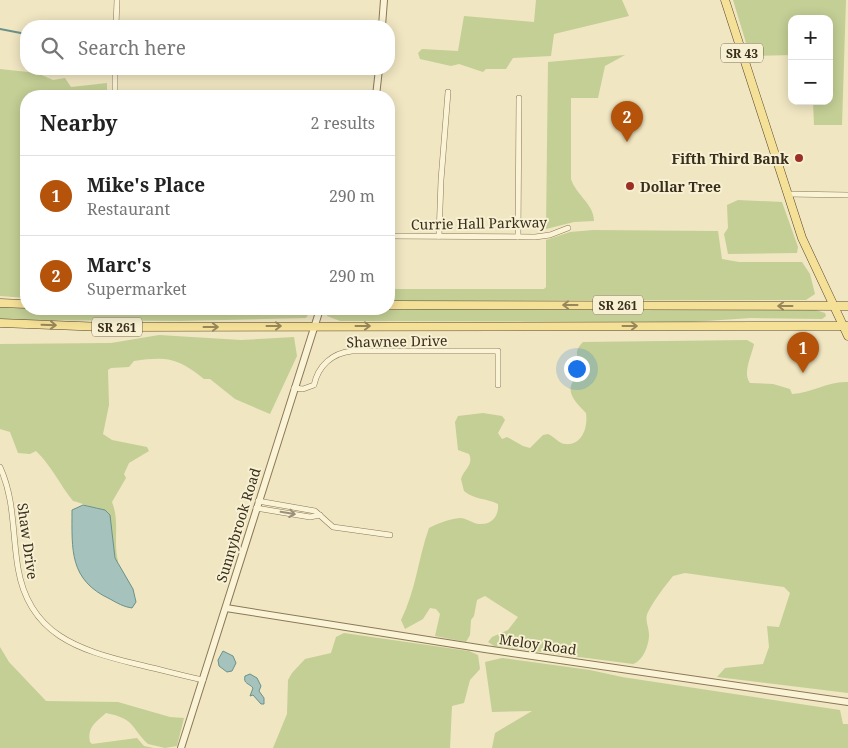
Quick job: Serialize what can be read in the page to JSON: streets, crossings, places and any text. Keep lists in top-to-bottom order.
{
  "streets": {
    "main road": ["SR 43", "SR 261"],
    "street": [
      "Currie Hall Parkway",
      "Shawnee Drive",
      "Sunnybrook Road",
      "Shaw Drive",
      "Meloy Road"
    ]
  },
  "crossings": [
    ["SR 43", "SR 261"],
    ["SR 261", "Sunnybrook Road"],
    ["Shawnee Drive", "Sunnybrook Road"],
    ["Sunnybrook Road", "Shaw Drive"],
    ["Sunnybrook Road", "Meloy Road"]
  ],
  "places": ["Fifth Third Bank", "Dollar Tree"],
  "page": {
    "map_buttons": ["+", "−"],
    "search": "Search here",
    "heading": ["Nearby", "2 results"],
    "pins": ["2", "1"],
    "list": [
      {
        "mark": "1",
        "name": "Mike's Place",
        "note": "Restaurant",
        "value": "290 m"
      },
      {
        "mark": "2",
        "name": "Marc's",
        "note": "Supermarket",
        "value": "290 m"
      }
    ]
  }
}
